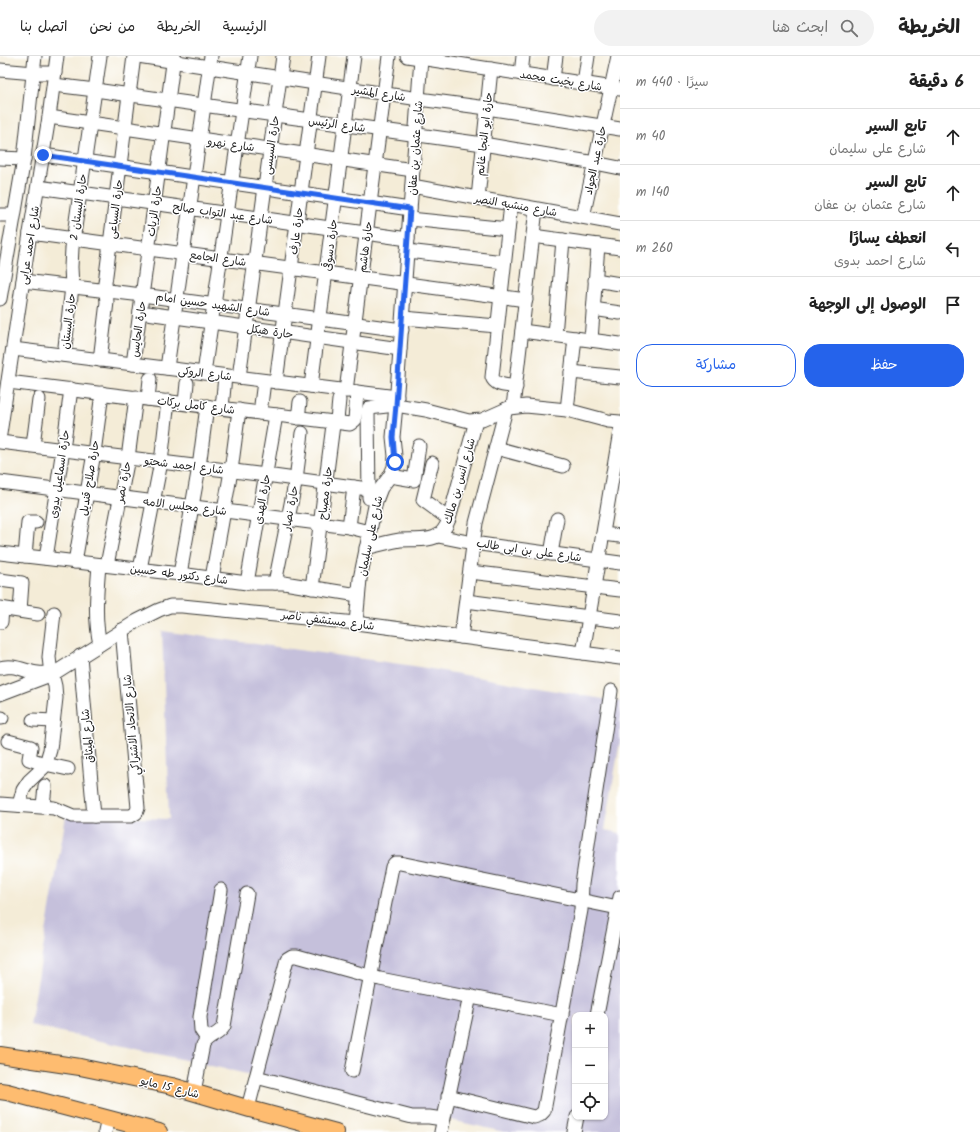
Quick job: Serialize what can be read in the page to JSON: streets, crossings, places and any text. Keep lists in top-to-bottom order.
{
  "streets": {
    "main road": ["شارع 15 مايو"],
    "street": [
      "شارع بخيت محمد",
      "شارع المشير",
      "شارع الرئيس",
      "حارة ابو النجا غانم",
      "شارع نهرو",
      "حارة السيسى",
      "شارع عثمان بن عفان",
      "حارة عبد الجواد",
      "شارع منشيه النصر",
      "حارة البستان 2",
      "حارة السباعى",
      "حارة الزيات",
      "شارع عبد التواب صالح",
      "حارة عارف",
      "شارع احمد عرابى",
      "حارة دسوقى",
      "حارة هاشم",
      "شارع الجامع",
      "شارع الشهيد حسين امام",
      "حارة البستان",
      "حارة الحايس",
      "حارة هيكل",
      "شارع الروكى",
      "شارع كامل بركات",
      "شارع احمد شحتو",
      "حارة اسماعيل بدوى",
      "حارة صلاح قنديل",
      "شارع انس بن مالك",
      "حارة نصر",
      "حارة مصباح",
      "حارة الهدى",
      "شارع مجلس الامه",
      "حارة نصار",
      "شارع على سليمان",
      "شارع على بن ابى طالب",
      "شارع دكتور طه حسين",
      "شارع مستشفي ناصر",
      "شارع الاتحاد الاشتراكي",
      "شارع الميثاق"
    ]
  },
  "crossings": [
    ["شارع بخيت محمد", "حارة ابو النجا غانم"],
    ["شارع بخيت محمد", "شارع عثمان بن عفان"],
    ["شارع بخيت محمد", "حارة عبد الجواد"],
    ["شارع المشير", "حارة ابو النجا غانم"],
    ["شارع المشير", "حارة السيسى"],
    ["شارع المشير", "شارع عثمان بن عفان"],
    ["شارع المشير", "حارة عبد الجواد"],
    ["شارع المشير", "حارة الزيات"],
    ["شارع المشير", "حارة عارف"],
    ["شارع المشير", "حارة دسوقى"],
    ["شارع المشير", "حارة هاشم"],
    ["شارع الرئيس", "حارة ابو النجا غانم"],
    ["شارع الرئيس", "حارة السيسى"],
    ["شارع الرئيس", "شارع عثمان بن عفان"],
    ["شارع الرئيس", "حارة عبد الجواد"],
    ["شارع الرئيس", "حارة البستان 2"],
    ["شارع الرئيس", "حارة السباعى"],
    ["شارع الرئيس", "حارة الزيات"],
    ["شارع الرئيس", "حارة عارف"],
    ["شارع الرئيس", "شارع احمد عرابى"],
    ["شارع الرئيس", "حارة دسوقى"],
    ["شارع الرئيس", "حارة هاشم"],
    ["حارة ابو النجا غانم", "شارع منشيه النصر"],
    ["شارع نهرو", "حارة السيسى"],
    ["شارع نهرو", "شارع عثمان بن عفان"],
    ["شارع نهرو", "حارة البستان 2"],
    ["شارع نهرو", "حارة السباعى"],
    ["شارع نهرو", "حارة الزيات"],
    ["شارع نهرو", "حارة عارف"],
    ["شارع نهرو", "شارع احمد عرابى"],
    ["شارع نهرو", "حارة دسوقى"],
    ["شارع نهرو", "حارة هاشم"],
    ["حارة السيسى", "شارع عبد التواب صالح"],
    ["حارة السيسى", "شارع الجامع"],
    ["حارة السيسى", "شارع الشهيد حسين امام"],
    ["حارة السيسى", "حارة هيكل"],
    ["حارة السيسى", "شارع الروكى"],
    ["شارع عثمان بن عفان", "شارع منشيه النصر"],
    ["شارع عثمان بن عفان", "شارع عبد التواب صالح"],
    ["شارع عثمان بن عفان", "شارع الجامع"],
    ["شارع عثمان بن عفان", "شارع الشهيد حسين امام"],
    ["شارع عثمان بن عفان", "حارة هيكل"],
    ["شارع عثمان بن عفان", "شارع الروكى"],
    ["شارع عثمان بن عفان", "شارع على سليمان"],
    ["حارة عبد الجواد", "شارع منشيه النصر"],
    ["حارة البستان 2", "شارع عبد التواب صالح"],
    ["حارة البستان 2", "شارع الجامع"],
    ["حارة البستان 2", "شارع الشهيد حسين امام"],
    ["حارة البستان 2", "حارة البستان"],
    ["حارة السباعى", "شارع عبد التواب صالح"],
    ["حارة السباعى", "شارع الجامع"],
    ["حارة السباعى", "شارع الشهيد حسين امام"],
    ["حارة السباعى", "شارع الروكى"],
    ["حارة الزيات", "شارع عبد التواب صالح"],
    ["حارة الزيات", "شارع الجامع"],
    ["حارة الزيات", "شارع الشهيد حسين امام"],
    ["حارة الزيات", "حارة الحايس"],
    ["شارع عبد التواب صالح", "حارة عارف"],
    ["شارع عبد التواب صالح", "شارع احمد عرابى"],
    ["شارع عبد التواب صالح", "حارة دسوقى"],
    ["شارع عبد التواب صالح", "حارة هاشم"],
    ["حارة عارف", "شارع الجامع"],
    ["حارة عارف", "شارع الشهيد حسين امام"],
    ["حارة عارف", "حارة هيكل"],
    ["حارة عارف", "شارع الروكى"],
    ["حارة عارف", "شارع كامل بركات"],
    ["شارع احمد عرابى", "شارع الجامع"],
    ["شارع احمد عرابى", "شارع الشهيد حسين امام"],
    ["شارع احمد عرابى", "شارع الروكى"],
    ["شارع احمد عرابى", "شارع كامل بركات"],
    ["حارة دسوقى", "شارع الجامع"],
    ["حارة دسوقى", "شارع الشهيد حسين امام"],
    ["حارة دسوقى", "حارة هيكل"],
    ["حارة دسوقى", "شارع الروكى"],
    ["حارة هاشم", "شارع الجامع"],
    ["حارة هاشم", "شارع الشهيد حسين امام"],
    ["حارة هاشم", "حارة هيكل"],
    ["حارة هاشم", "شارع الروكى"],
    ["حارة هاشم", "شارع كامل بركات"],
    ["حارة هاشم", "حارة مصباح"],
    ["شارع الشهيد حسين امام", "حارة البستان"],
    ["شارع الشهيد حسين امام", "حارة الحايس"],
    ["حارة البستان", "شارع الروكى"],
    ["حارة الحايس", "حارة هيكل"],
    ["حارة الحايس", "شارع الروكى"],
    ["شارع الروكى", "شارع كامل بركات"],
    ["شارع الروكى", "حارة مصباح"],
    ["شارع الروكى", "شارع على سليمان"],
    ["شارع كامل بركات", "حارة اسماعيل بدوى"],
    ["شارع كامل بركات", "حارة صلاح قنديل"],
    ["شارع كامل بركات", "حارة نصر"],
    ["شارع كامل بركات", "حارة مصباح"],
    ["شارع كامل بركات", "حارة الهدى"],
    ["شارع احمد شحتو", "حارة اسماعيل بدوى"],
    ["شارع احمد شحتو", "حارة صلاح قنديل"],
    ["شارع احمد شحتو", "حارة نصر"],
    ["شارع احمد شحتو", "حارة مصباح"],
    ["شارع احمد شحتو", "حارة الهدى"],
    ["شارع احمد شحتو", "حارة نصار"],
    ["حارة اسماعيل بدوى", "شارع مجلس الامه"],
    ["حارة اسماعيل بدوى", "شارع دكتور طه حسين"],
    ["حارة صلاح قنديل", "شارع مجلس الامه"],
    ["حارة صلاح قنديل", "شارع دكتور طه حسين"],
    ["شارع انس بن مالك", "شارع على سليمان"],
    ["شارع انس بن مالك", "شارع على بن ابى طالب"],
    ["حارة نصر", "شارع مجلس الامه"],
    ["حارة نصر", "شارع دكتور طه حسين"],
    ["حارة نصر", "شارع مستشفي ناصر"],
    ["حارة مصباح", "شارع مجلس الامه"],
    ["حارة مصباح", "شارع دكتور طه حسين"],
    ["حارة الهدى", "شارع مجلس الامه"],
    ["حارة الهدى", "شارع دكتور طه حسين"],
    ["شارع مجلس الامه", "حارة نصار"],
    ["شارع مجلس الامه", "شارع على سليمان"],
    ["حارة نصار", "شارع دكتور طه حسين"],
    ["شارع على سليمان", "شارع دكتور طه حسين"],
    ["شارع على سليمان", "شارع مستشفي ناصر"],
    ["شارع مستشفي ناصر", "شارع الاتحاد الاشتراكي"],
    ["شارع مستشفي ناصر", "شارع الميثاق"],
    ["شارع الاتحاد الاشتراكي", "شارع الميثاق"]
  ],
  "page": {
    "header": "الخريطة",
    "search": "ابحث هنا",
    "nav": [
      "الرئيسية",
      "الخريطة",
      "من نحن",
      "اتصل بنا"
    ],
    "heading": ["6 دقيقة", "سيرًا · 440 m"],
    "list": [
      ["تابع السير", "شارع على سليمان", "40 m"],
      ["تابع السير", "شارع عثمان بن عفان", "140 m"],
      ["انعطف يسارًا", "شارع احمد بدوى", "260 m"],
      "الوصول إلى الوجهة"
    ],
    "buttons": ["حفظ", "مشاركة"],
    "map_buttons": ["+", "−"]
  }
}
